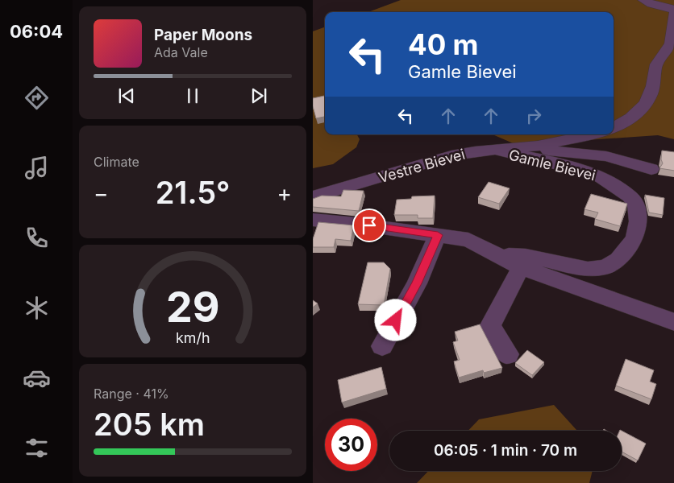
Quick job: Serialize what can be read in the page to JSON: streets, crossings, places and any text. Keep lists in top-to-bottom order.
{
  "streets": {
    "street": ["Gamle Bievei", "Vestre Bievei"]
  },
  "crossings": [
    ["Gamle Bievei", "Vestre Bievei"]
  ],
  "page": {
    "tabs": "06:04",
    "turn": ["40 m", "Gamle Bievei"],
    "song": ["Paper Moons", "Ada Vale"],
    "tile": [
      "Climate",
      ["Range · 41%", "205 km"]
    ],
    "heat": ["−", "21.5°", "+"],
    "limit": "30",
    "trip": "06:05 · 1 min · 70 m",
    "gauge": ["29", "km/h"]
  }
}
